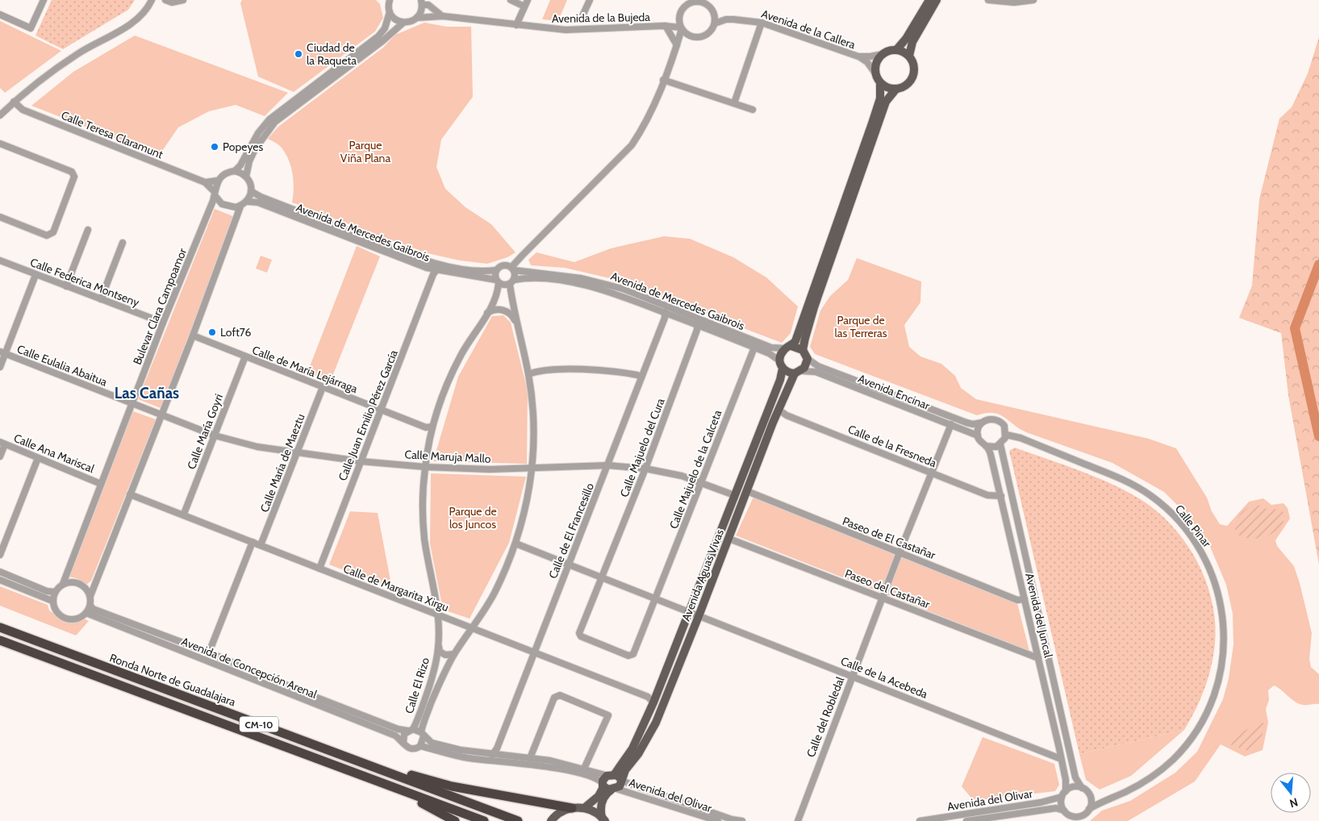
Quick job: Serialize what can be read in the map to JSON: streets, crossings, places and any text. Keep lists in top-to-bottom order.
{
  "streets": {
    "highway": ["Ronda Norte de Guadalajara", "CM-10"],
    "main road": ["Avenida Aguas Vivas"],
    "street": [
      "Avenida de la Bujeda",
      "Avenida de la Callera",
      "Calle Teresa Claramunt",
      "Avenida de Mercedes Gaibrois",
      "Calle Federica Montseny",
      "Bulevar Clara Campoamor",
      "Calle Eulalia Abaitua",
      "Calle de María Lejárraga",
      "Avenida Encinar",
      "Calle Juan Emilio Pérez García",
      "Calle María Goyri",
      "Calle de la Fresneda",
      "Calle Majuelo del Cura",
      "Calle Ana Mariscal",
      "Calle Maruja Mallo",
      "Calle María de Maeztu",
      "Calle Majuelo de la Calceta",
      "Calle Pinar",
      "Calle de El Francesillo",
      "Paseo de El Castañar",
      "Calle de Margarita Xirgu",
      "Paseo del Castañar",
      "Avenida del Juncal",
      "Avenida de Concepción Arenal",
      "Calle de la Acebeda",
      "Calle El Rizo",
      "Calle del Robledal",
      "Avenida del Olivar"
    ]
  },
  "crossings": [
    ["Avenida de la Bujeda", "Avenida de la Callera"],
    ["Calle Teresa Claramunt", "Avenida de Mercedes Gaibrois"],
    ["Calle Teresa Claramunt", "Bulevar Clara Campoamor"],
    ["Avenida de Mercedes Gaibrois", "Bulevar Clara Campoamor"],
    ["Avenida de Mercedes Gaibrois", "Avenida Encinar"],
    ["Avenida de Mercedes Gaibrois", "Calle Juan Emilio Pérez García"],
    ["Avenida de Mercedes Gaibrois", "Calle Majuelo del Cura"],
    ["Avenida de Mercedes Gaibrois", "Calle Majuelo de la Calceta"],
    ["Avenida de Mercedes Gaibrois", "Calle de El Francesillo"],
    ["Avenida de Mercedes Gaibrois", "Avenida Aguas Vivas"],
    ["Avenida de Mercedes Gaibrois", "Calle El Rizo"],
    ["Calle Federica Montseny", "Bulevar Clara Campoamor"],
    ["Bulevar Clara Campoamor", "Calle Eulalia Abaitua"],
    ["Bulevar Clara Campoamor", "Calle Ana Mariscal"],
    ["Bulevar Clara Campoamor", "Avenida de Concepción Arenal"],
    ["Calle Eulalia Abaitua", "Calle Maruja Mallo"],
    ["Calle de María Lejárraga", "Calle Juan Emilio Pérez García"],
    ["Calle de María Lejárraga", "Calle María Goyri"],
    ["Calle de María Lejárraga", "Calle María de Maeztu"],
    ["Calle de María Lejárraga", "Calle El Rizo"],
    ["Avenida Encinar", "Calle Pinar"],
    ["Avenida Encinar", "Avenida Aguas Vivas"],
    ["Avenida Encinar", "Avenida del Juncal"],
    ["Avenida Encinar", "Calle del Robledal"],
    ["Calle Juan Emilio Pérez García", "Calle Maruja Mallo"],
    ["Calle Juan Emilio Pérez García", "Calle de Margarita Xirgu"],
    ["Calle María Goyri", "Calle Maruja Mallo"],
    ["Calle María Goyri", "Calle de Margarita Xirgu"],
    ["Calle de la Fresneda", "Avenida Aguas Vivas"],
    ["Calle de la Fresneda", "Avenida del Juncal"],
    ["Calle de la Fresneda", "Calle del Robledal"],
    ["Calle Majuelo del Cura", "Calle Maruja Mallo"],
    ["Calle Majuelo del Cura", "Calle Majuelo de la Calceta"],
    ["Calle Majuelo del Cura", "Calle de la Acebeda"],
    ["Calle Maruja Mallo", "Calle María de Maeztu"],
    ["Calle Maruja Mallo", "Calle Majuelo de la Calceta"],
    ["Calle Maruja Mallo", "Calle de El Francesillo"],
    ["Calle Maruja Mallo", "Avenida Aguas Vivas"],
    ["Calle Maruja Mallo", "Calle El Rizo"],
    ["Calle María de Maeztu", "Calle de Margarita Xirgu"],
    ["Calle Majuelo de la Calceta", "Calle de la Acebeda"],
    ["Calle Pinar", "Avenida del Juncal"],
    ["Calle Pinar", "Avenida del Olivar"],
    ["Calle de El Francesillo", "Calle de Margarita Xirgu"],
    ["Calle de El Francesillo", "Calle de la Acebeda"],
    ["Paseo de El Castañar", "Avenida Aguas Vivas"],
    ["Paseo de El Castañar", "Avenida del Juncal"],
    ["Paseo de El Castañar", "Calle del Robledal"],
    ["Avenida Aguas Vivas", "Calle de Margarita Xirgu"],
    ["Avenida Aguas Vivas", "Paseo del Castañar"],
    ["Avenida Aguas Vivas", "Calle de la Acebeda"],
    ["Avenida Aguas Vivas", "Avenida del Olivar"],
    ["Calle de Margarita Xirgu", "Calle El Rizo"],
    ["Paseo del Castañar", "Avenida del Juncal"],
    ["Paseo del Castañar", "Calle del Robledal"],
    ["Avenida del Juncal", "Calle de la Acebeda"],
    ["Avenida del Juncal", "Avenida del Olivar"],
    ["Avenida de Concepción Arenal", "Calle El Rizo"],
    ["Calle de la Acebeda", "Calle El Rizo"],
    ["Calle de la Acebeda", "Calle del Robledal"],
    ["Ronda Norte de Guadalajara", "CM-10"]
  ],
  "districts": ["Las Cañas"],
  "parks": ["Parque Viña Plana", "Parque de las Terreras", "Parque de los Juncos"],
  "places": ["Ciudad de la Raqueta", "Popeyes", "Loft76"],
  "north": "bottom"
}
